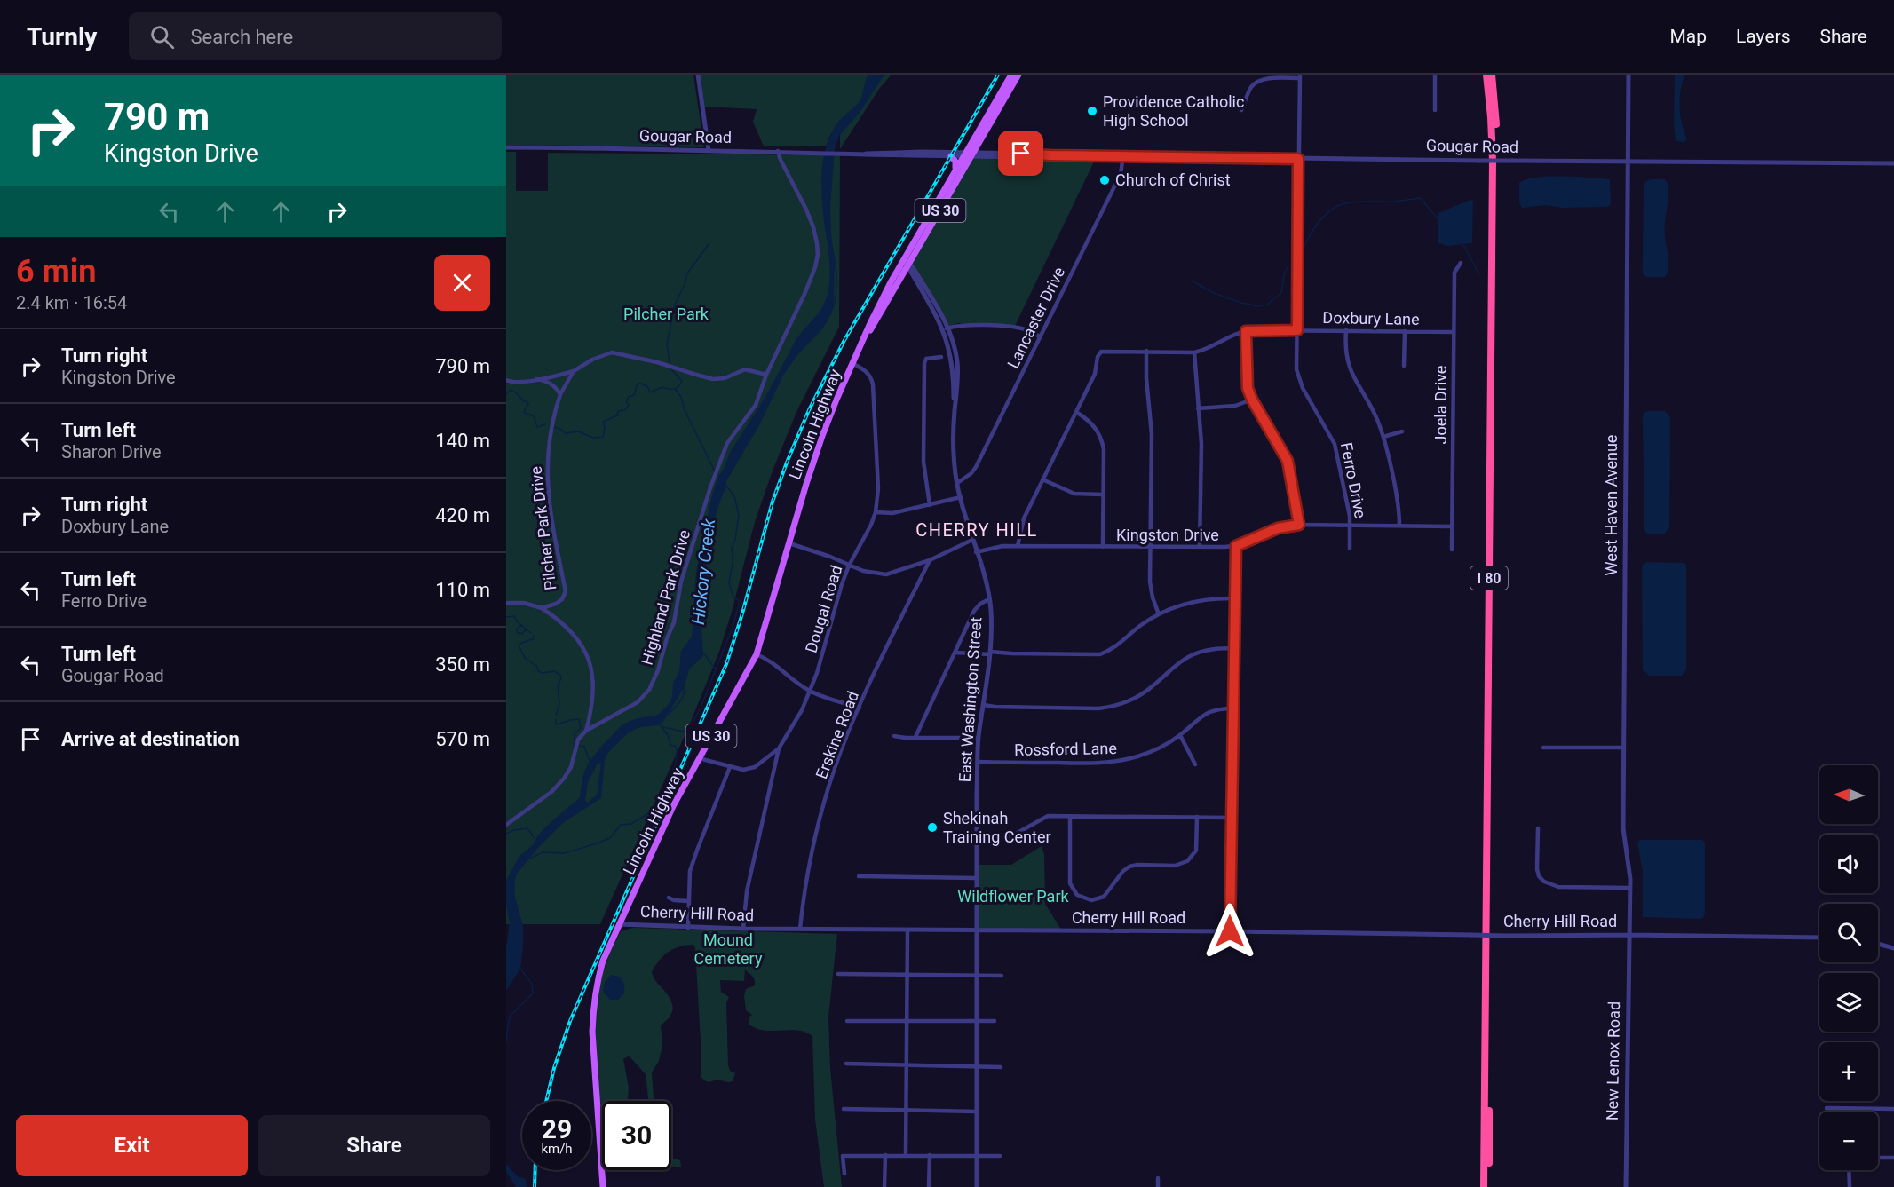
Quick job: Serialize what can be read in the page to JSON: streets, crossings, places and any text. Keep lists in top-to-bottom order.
{
  "streets": {
    "highway": ["I 80"],
    "main road": ["US 30", "Lincoln Highway"],
    "street": [
      "Gougar Road",
      "Lancaster Drive",
      "Doxbury Lane",
      "Joela Drive",
      "Ferro Drive",
      "West Haven Avenue",
      "Pilcher Park Drive",
      "Kingston Drive",
      "Highland Park Drive",
      "Dougal Road",
      "East Washington Street",
      "Erskine Road",
      "Rossford Lane",
      "Cherry Hill Road",
      "New Lenox Road"
    ]
  },
  "crossings": [
    ["Gougar Road", "US 30"],
    ["Gougar Road", "Lancaster Drive"],
    ["Gougar Road", "Lincoln Highway"],
    ["Gougar Road", "Ferro Drive"],
    ["Gougar Road", "West Haven Avenue"],
    ["Gougar Road", "Highland Park Drive"],
    ["US 30", "Lincoln Highway"],
    ["Lancaster Drive", "East Washington Street"],
    ["Doxbury Lane", "Joela Drive"],
    ["Doxbury Lane", "Ferro Drive"],
    ["Joela Drive", "Kingston Drive"],
    ["Lincoln Highway", "Dougal Road"],
    ["Lincoln Highway", "East Washington Street"],
    ["Lincoln Highway", "Cherry Hill Road"],
    ["Ferro Drive", "Kingston Drive"],
    ["West Haven Avenue", "Cherry Hill Road"],
    ["West Haven Avenue", "New Lenox Road"],
    ["Kingston Drive", "East Washington Street"],
    ["East Washington Street", "Rossford Lane"],
    ["East Washington Street", "Cherry Hill Road"],
    ["Erskine Road", "Cherry Hill Road"],
    ["Cherry Hill Road", "New Lenox Road"]
  ],
  "districts": ["CHERRY HILL"],
  "water": ["Hickory Creek"],
  "parks": ["Pilcher Park", "Wildflower Park", "Mound Cemetery"],
  "places": ["Providence Catholic High School", "Church of Christ", "Shekinah Training Center"],
  "north": "left",
  "page": {
    "header": "Turnly",
    "search": "Search here",
    "nav": ["Map", "Layers", "Share"],
    "turn": ["790 m", "Kingston Drive"],
    "heading": ["6 min", "2.4 km · 16:54"],
    "list": [
      {
        "name": "Turn right",
        "note": "Kingston Drive",
        "value": "790 m"
      },
      {
        "name": "Turn left",
        "note": "Sharon Drive",
        "value": "140 m"
      },
      {
        "name": "Turn right",
        "note": "Doxbury Lane",
        "value": "420 m"
      },
      {
        "name": "Turn left",
        "note": "Ferro Drive",
        "value": "110 m"
      },
      {
        "name": "Turn left",
        "note": "Gougar Road",
        "value": "350 m"
      },
      {
        "name": "Arrive at destination",
        "value": "570 m"
      }
    ],
    "map_buttons": ["+", "−"],
    "speed": "29 km/h",
    "limit": "30",
    "buttons": ["Exit", "Share"]
  }
}
